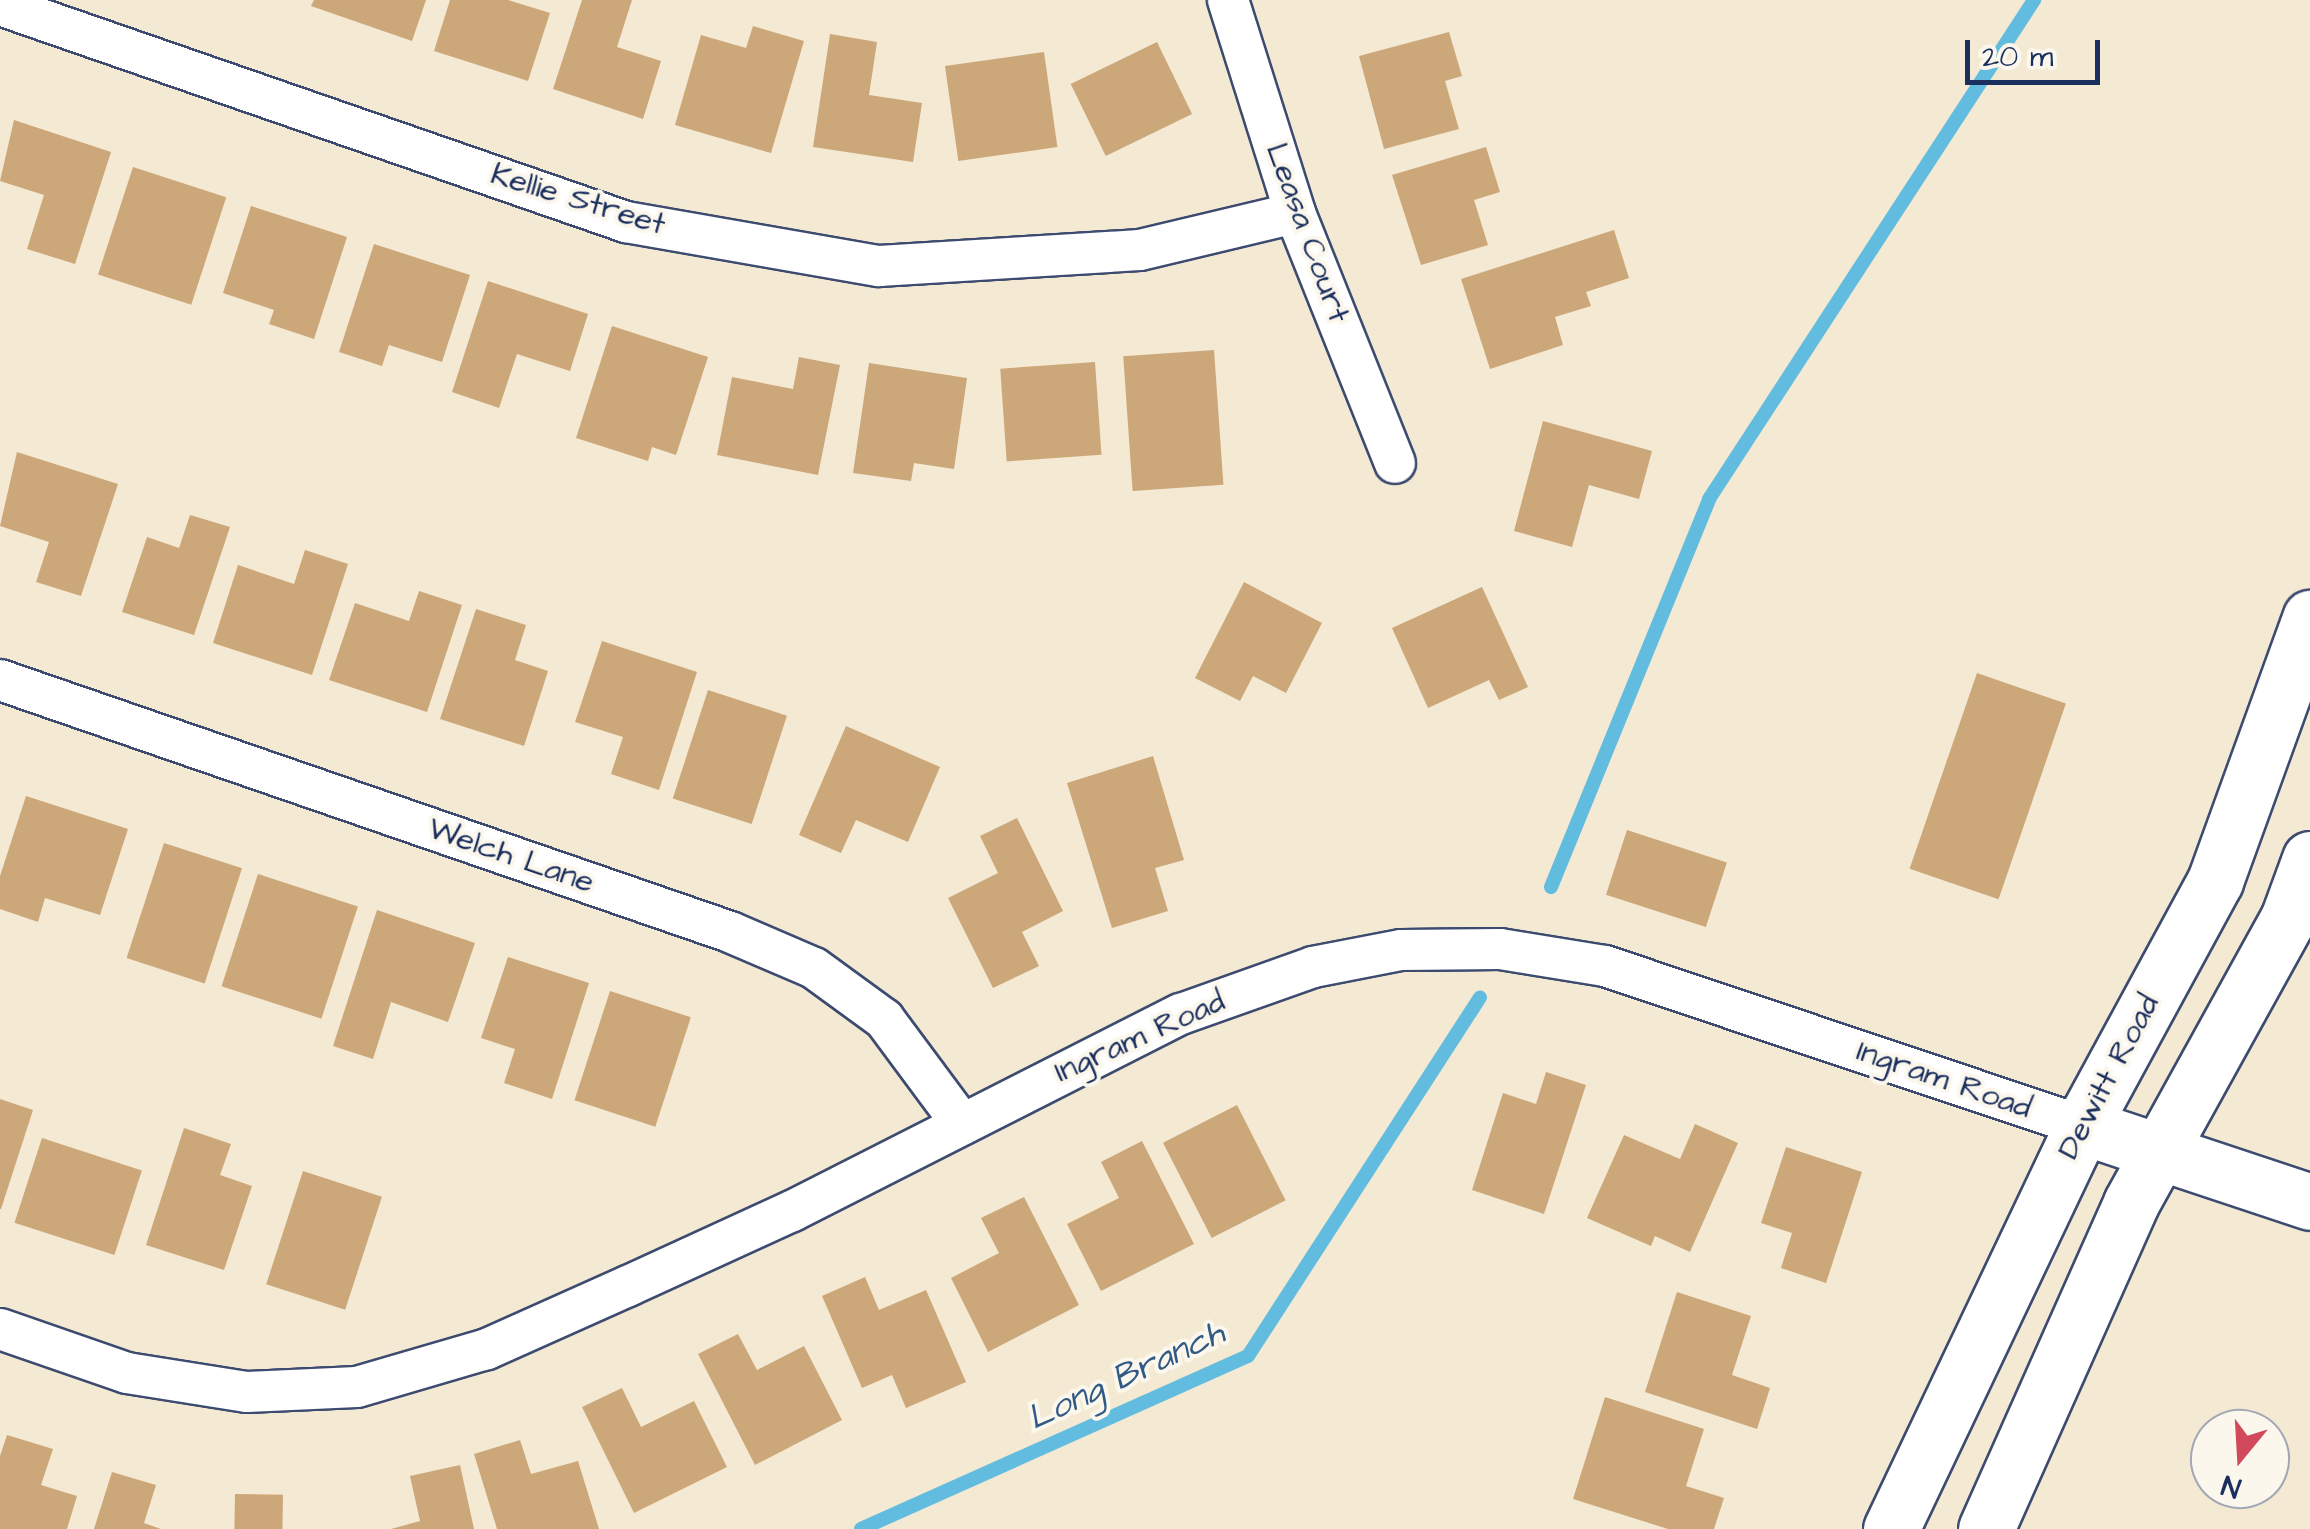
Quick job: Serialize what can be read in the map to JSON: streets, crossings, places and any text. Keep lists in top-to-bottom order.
{
  "streets": {
    "main road": ["Ingram Road", "Dewitt Road"],
    "street": ["Kellie Street", "Leasa Court", "Welch Lane"]
  },
  "crossings": [
    ["Kellie Street", "Leasa Court"],
    ["Welch Lane", "Ingram Road"],
    ["Ingram Road", "Dewitt Road"]
  ],
  "water": ["Long Branch"],
  "scale_bar": "20 m",
  "north": "bottom"
}
